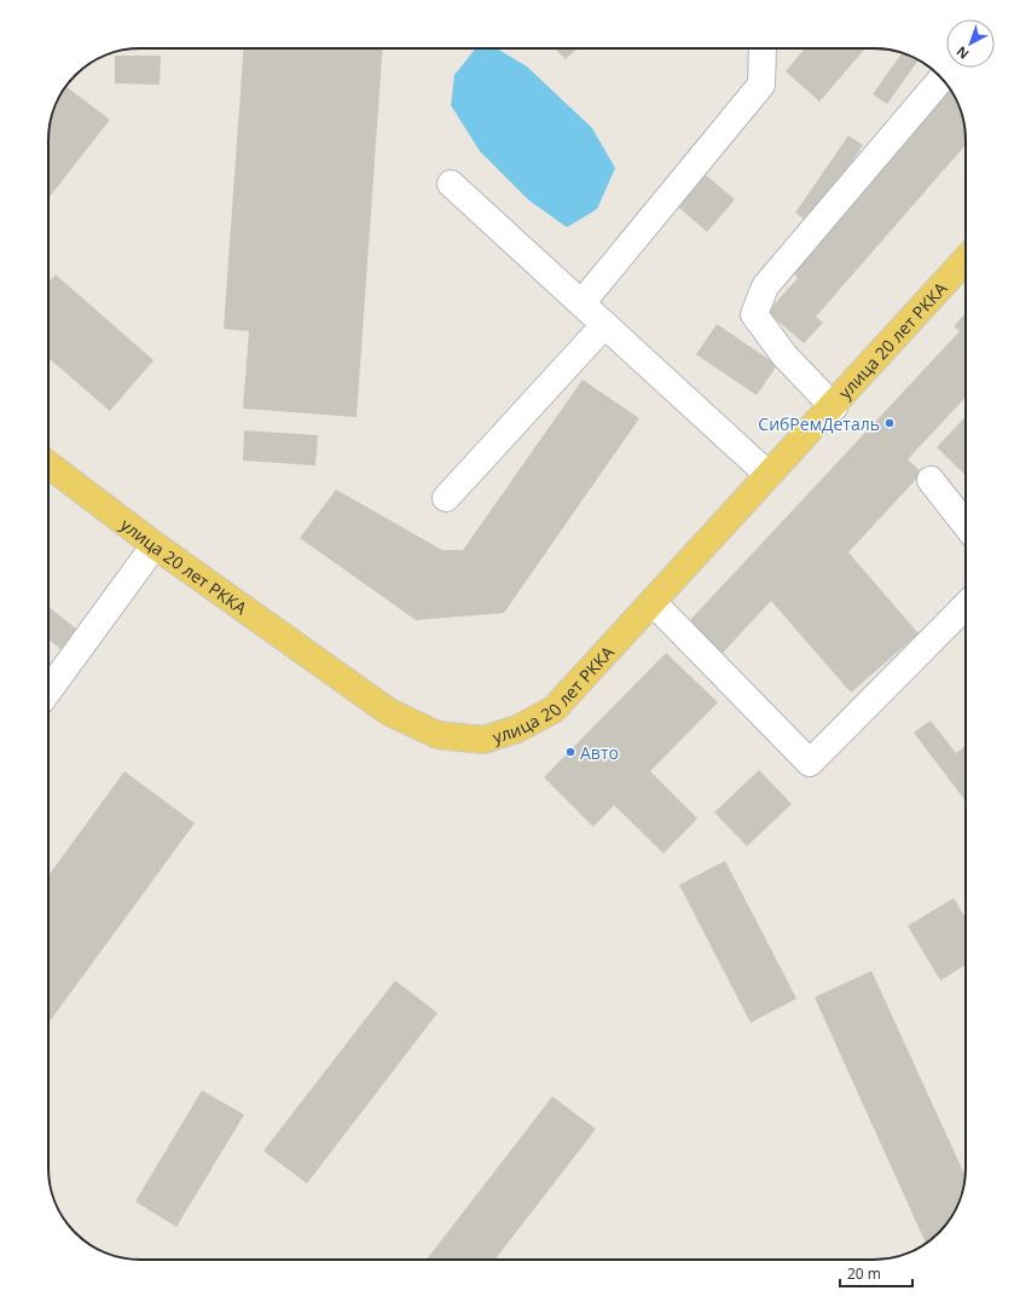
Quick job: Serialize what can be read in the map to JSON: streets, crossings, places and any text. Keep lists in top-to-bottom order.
{
  "streets": {
    "main road": ["улица 20 лет РККА"]
  },
  "places": ["СибРемДеталь", "Авто"],
  "scale_bar": "20 m",
  "north": "bottom left"
}
